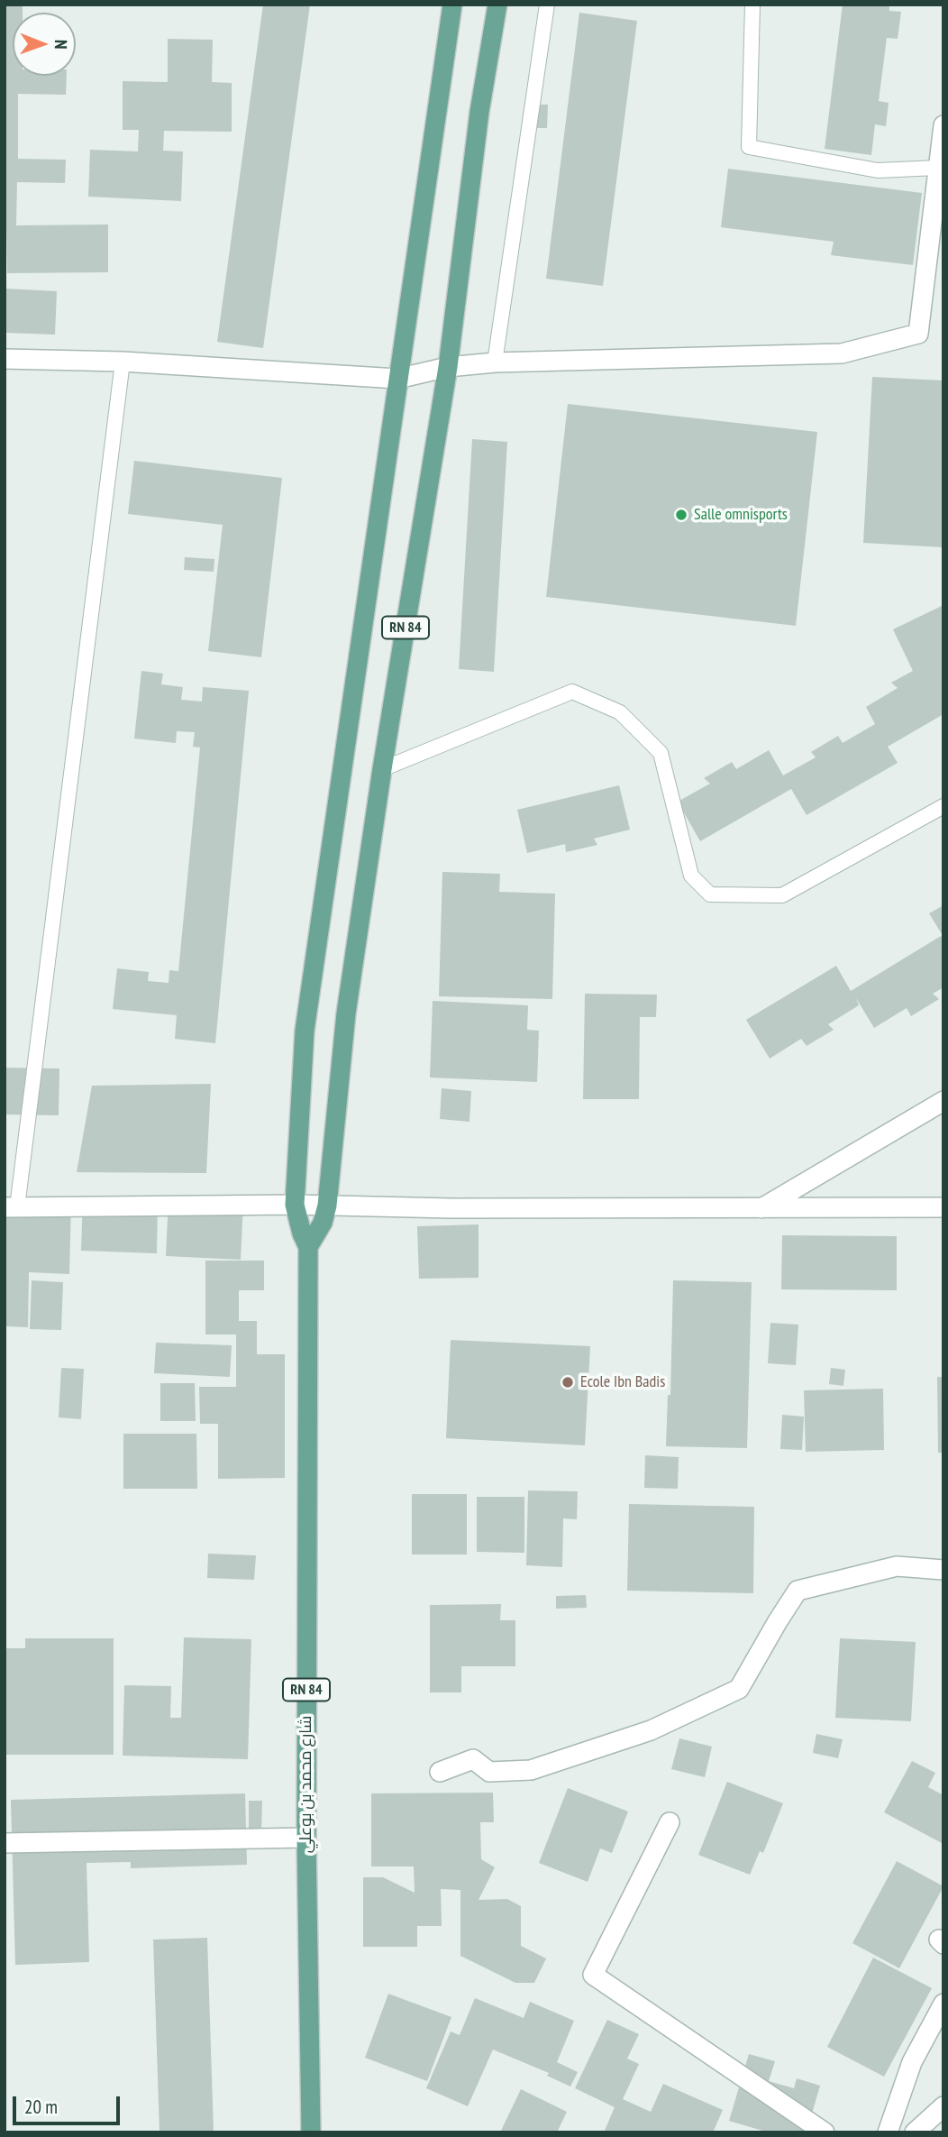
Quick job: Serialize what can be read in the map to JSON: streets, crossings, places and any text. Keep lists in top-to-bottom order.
{
  "streets": {
    "main road": ["RN 84", "شارع محمد بن بوعلي"]
  },
  "crossings": [
    ["RN 84", "شارع محمد بن بوعلي"]
  ],
  "places": ["Salle omnisports", "Ecole Ibn Badis"],
  "scale_bar": "20 m",
  "north": "right"
}
